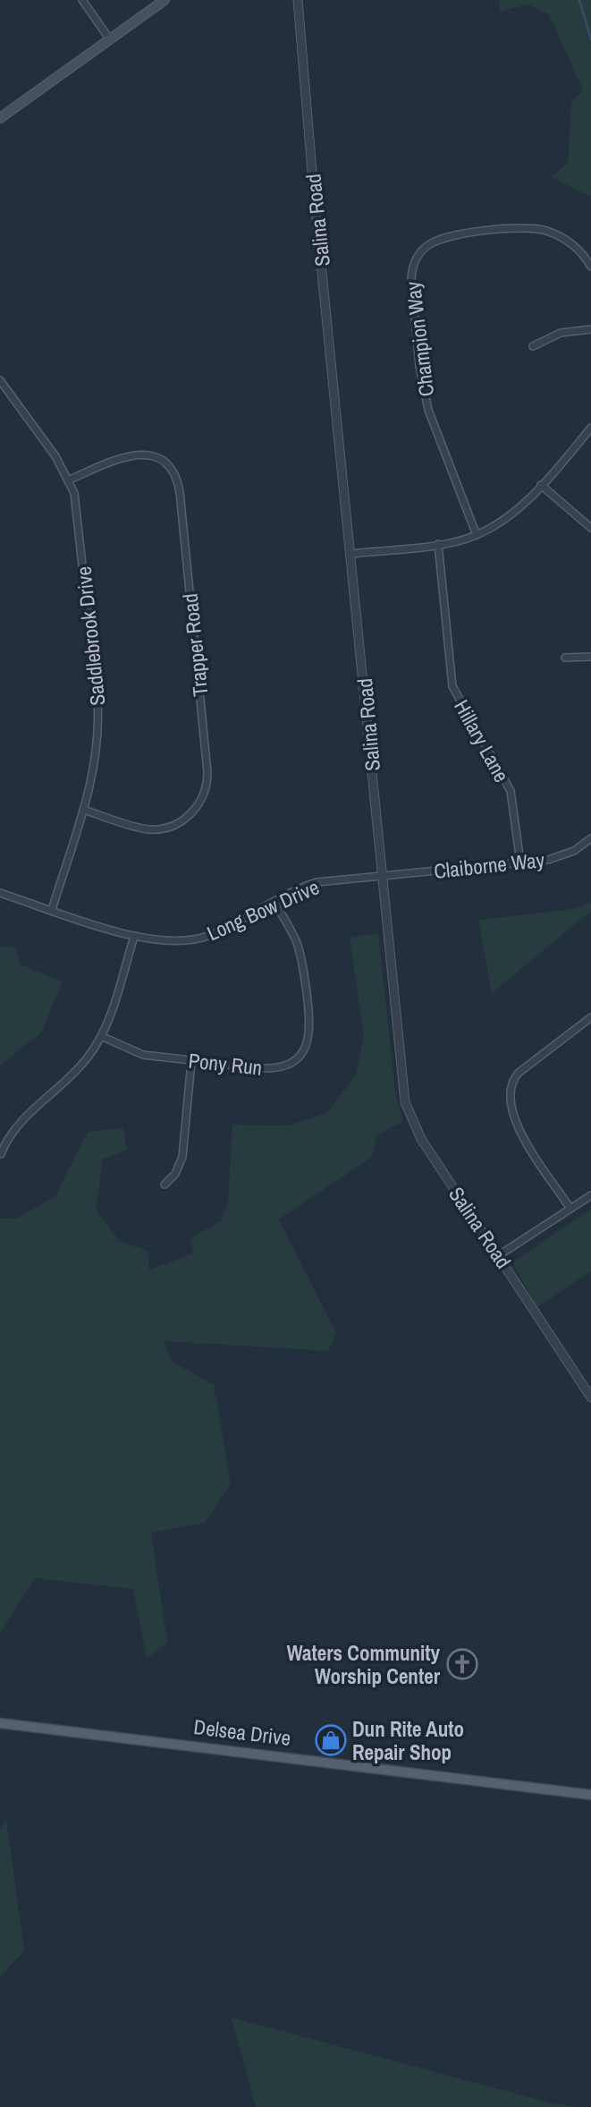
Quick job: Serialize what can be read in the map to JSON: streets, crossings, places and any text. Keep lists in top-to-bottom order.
{
  "streets": {
    "main road": ["Delsea Drive"],
    "street": [
      "Salina Road",
      "Champion Way",
      "Saddlebrook Drive",
      "Trapper Road",
      "Hillary Lane",
      "Claiborne Way",
      "Long Bow Drive",
      "Pony Run"
    ]
  },
  "crossings": [
    ["Salina Road", "Claiborne Way"],
    ["Salina Road", "Long Bow Drive"],
    ["Saddlebrook Drive", "Trapper Road"],
    ["Saddlebrook Drive", "Long Bow Drive"],
    ["Hillary Lane", "Claiborne Way"],
    ["Claiborne Way", "Long Bow Drive"],
    ["Long Bow Drive", "Pony Run"]
  ],
  "places": {
    "church": ["Waters Community Worship Center"],
    "shop": ["Dun Rite Auto Repair Shop"]
  }
}
